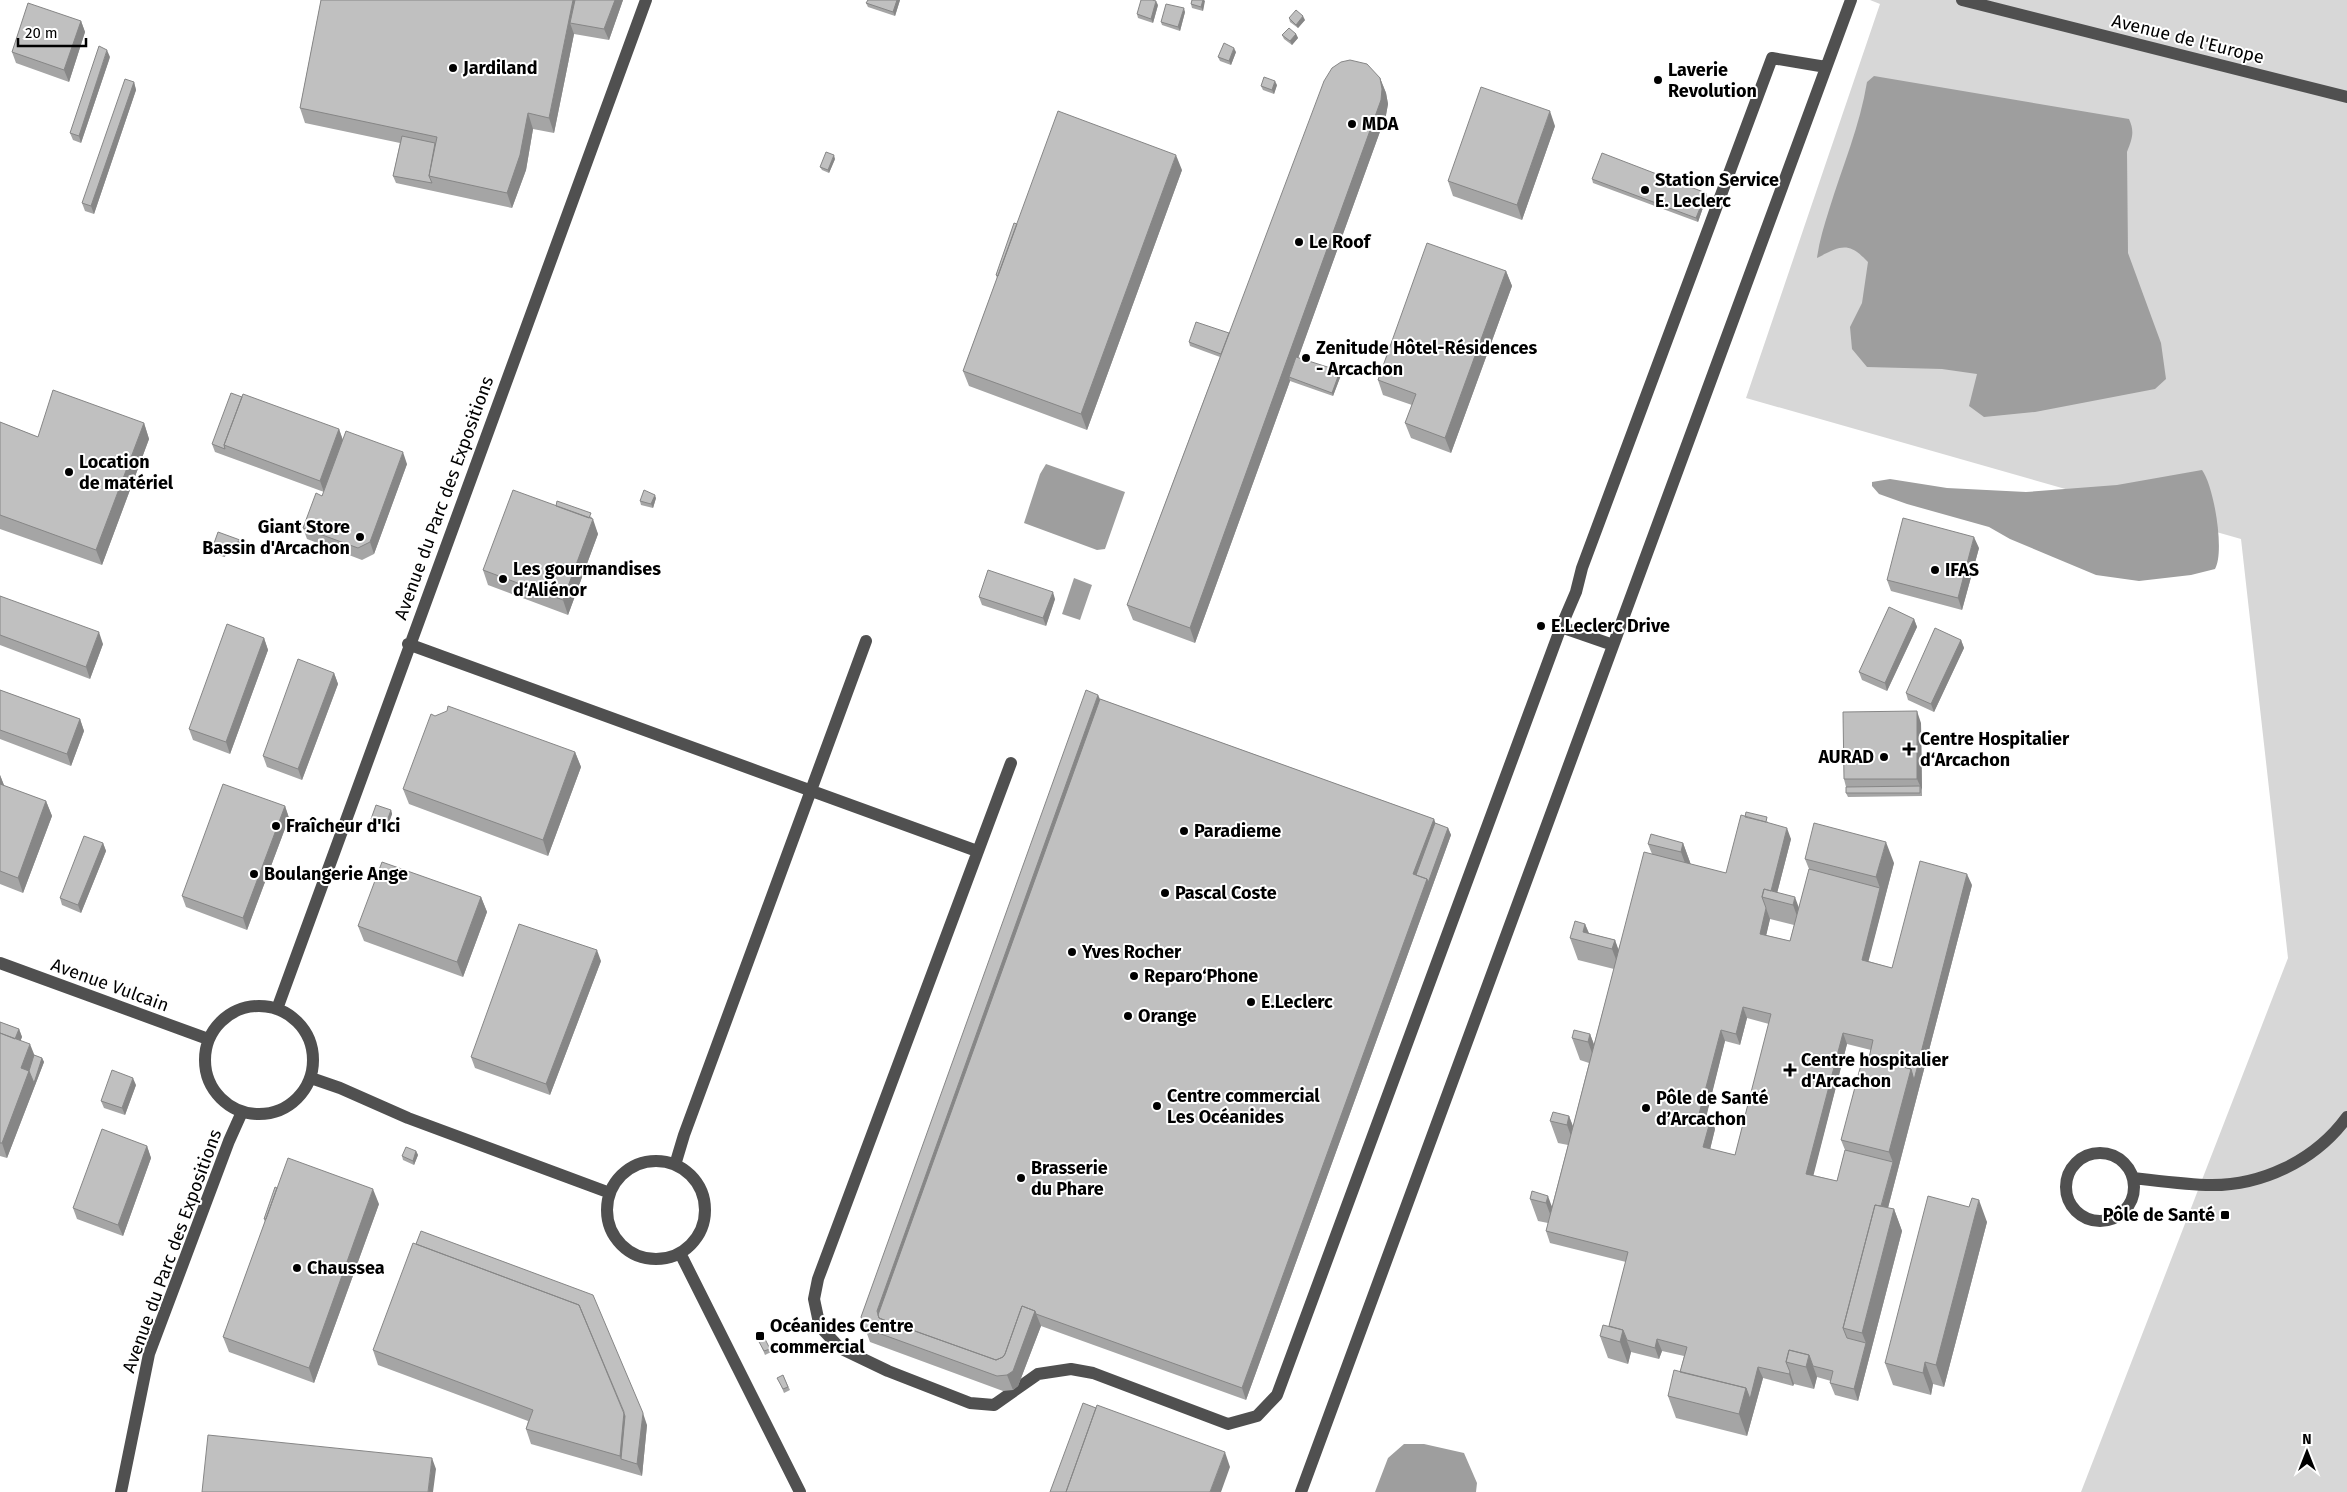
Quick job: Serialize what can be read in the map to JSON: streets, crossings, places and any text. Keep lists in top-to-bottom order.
{
  "streets": {
    "street": ["Avenue de l'Europe", "Avenue du Parc des Expositions", "Avenue Vulcain"]
  },
  "crossings": [
    ["Avenue du Parc des Expositions", "Avenue Vulcain"]
  ],
  "places": {
    "other": [
      "Jardiland",
      "Laverie Revolution",
      "MDA",
      "Station Service E. Leclerc",
      "Le Roof",
      "Zenitude Hôtel-Résidences - Arcachon",
      "Location de matériel",
      "Giant Store Bassin d'Arcachon",
      "IFAS",
      "Les gourmandises d‘Aliénor",
      "E.Leclerc Drive",
      "AURAD",
      "Fraîcheur d'Ici",
      "Paradieme",
      "Boulangerie Ange",
      "Pascal Coste",
      "Yves Rocher",
      "Reparo‘Phone",
      "E.Leclerc",
      "Orange",
      "Centre commercial Les Océanides",
      "Pôle de Santé d’Arcachon",
      "Brasserie du Phare",
      "Chaussea"
    ],
    "health": ["Centre Hospitalier d‘Arcachon", "Centre hospitalier d'Arcachon"],
    "transit": ["Pôle de Santé", "Océanides Centre commercial"]
  },
  "scale_bar": "20 m",
  "north": "top"
}
